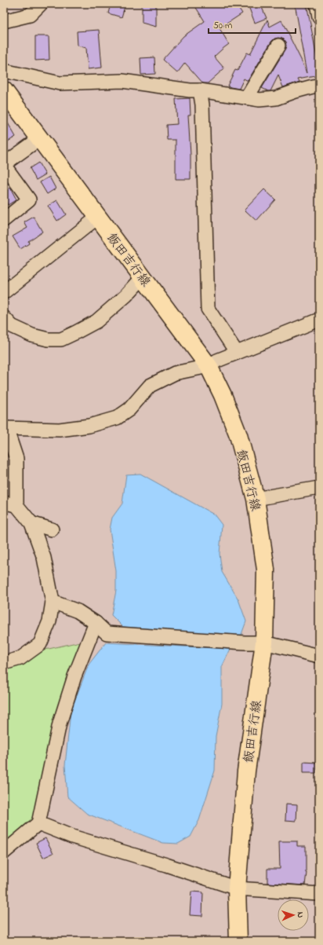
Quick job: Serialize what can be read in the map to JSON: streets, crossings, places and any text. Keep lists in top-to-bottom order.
{
  "streets": {
    "main road": ["飯田吉行線"]
  },
  "scale_bar": "50 m",
  "north": "right"
}
